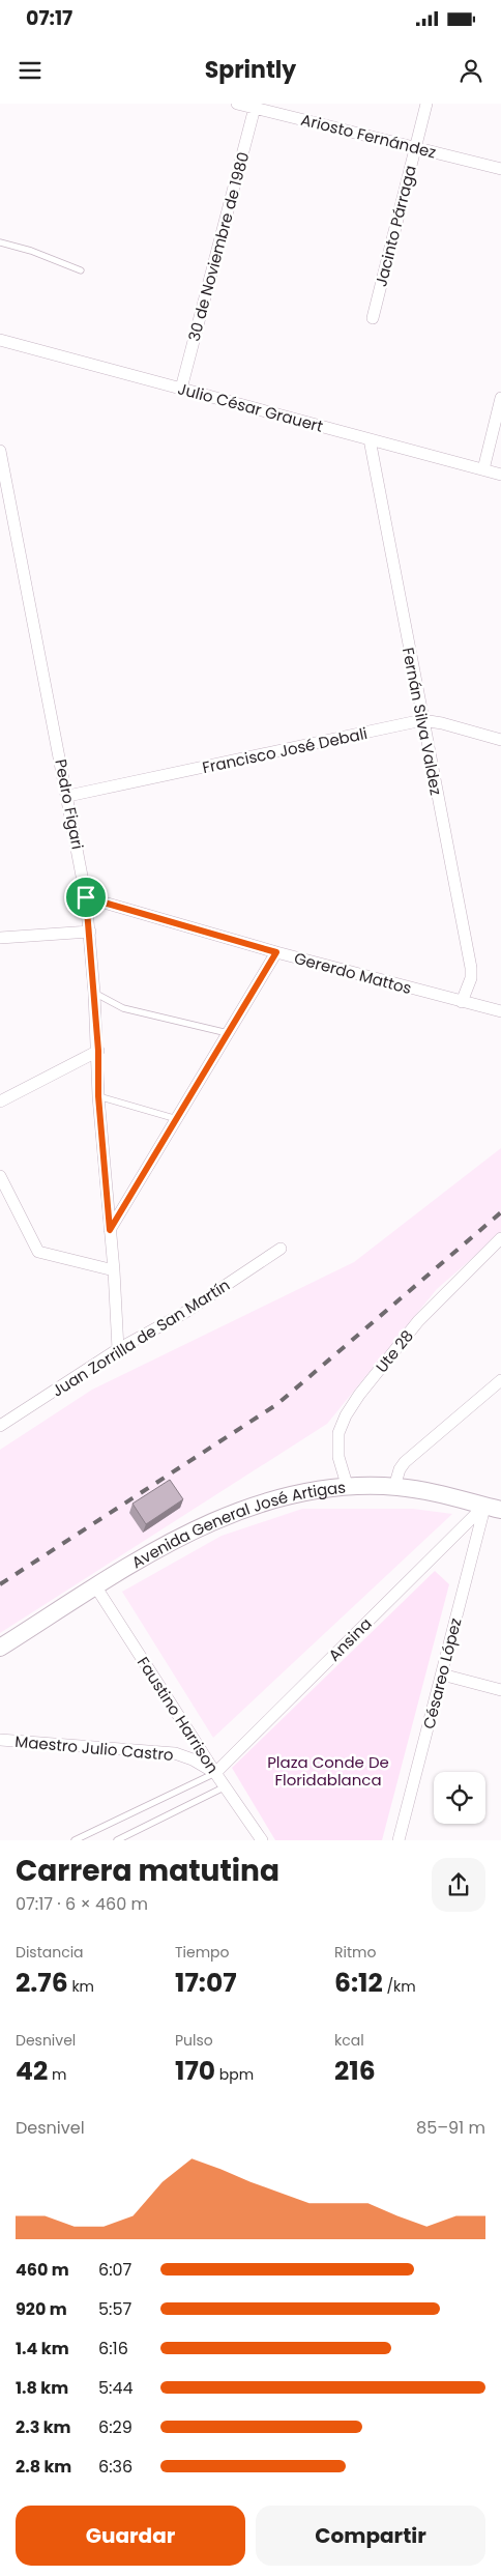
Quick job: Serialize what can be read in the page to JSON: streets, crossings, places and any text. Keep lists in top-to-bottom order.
{
  "streets": {
    "street": [
      "Ariosto Fernández",
      "Jacinto Párraga",
      "30 de Noviembre de 1980",
      "Julio César Grauert",
      "Fernán Silva Valdez",
      "Francisco José Debali",
      "Pedro Figari",
      "Gererdo Mattos",
      "Juan Zorrilla de San Martín",
      "Ute 28",
      "Avenida General José Artigas",
      "Ansina",
      "Césareo López",
      "Faustino Harrison",
      "Maestro Julio Castro"
    ]
  },
  "crossings": [
    ["Ariosto Fernández", "Jacinto Párraga"],
    ["Ariosto Fernández", "30 de Noviembre de 1980"],
    ["30 de Noviembre de 1980", "Julio César Grauert"],
    ["Julio César Grauert", "Fernán Silva Valdez"],
    ["Fernán Silva Valdez", "Francisco José Debali"],
    ["Fernán Silva Valdez", "Gererdo Mattos"],
    ["Francisco José Debali", "Pedro Figari"],
    ["Pedro Figari", "Gererdo Mattos"],
    ["Pedro Figari", "Juan Zorrilla de San Martín"],
    ["Ute 28", "Avenida General José Artigas"],
    ["Avenida General José Artigas", "Ansina"],
    ["Avenida General José Artigas", "Césareo López"],
    ["Avenida General José Artigas", "Faustino Harrison"],
    ["Ansina", "Césareo López"],
    ["Ansina", "Faustino Harrison"],
    ["Ansina", "Maestro Julio Castro"],
    ["Faustino Harrison", "Maestro Julio Castro"]
  ],
  "parks": ["Plaza Conde De Floridablanca"],
  "page": {
    "status": "07:17",
    "header": "Sprintly",
    "heading": ["Carrera matutina", "07:17 · 6 × 460 m"],
    "stats": [
      ["Distancia", "2.76 km"],
      ["Tiempo", "17:07"],
      ["Ritmo", "6:12 /km"],
      ["Desnivel", "42 m"],
      ["Pulso", "170 bpm"],
      ["kcal", "216"]
    ],
    "chart": ["Desnivel", "85–91 m"],
    "list": [
      {
        "name": "460 m",
        "note": "6:07"
      },
      {
        "name": "920 m",
        "note": "5:57"
      },
      {
        "name": "1.4 km",
        "note": "6:16"
      },
      {
        "name": "1.8 km",
        "note": "5:44"
      },
      {
        "name": "2.3 km",
        "note": "6:29"
      },
      {
        "name": "2.8 km",
        "note": "6:36"
      }
    ],
    "buttons": ["Guardar", "Compartir"]
  }
}
